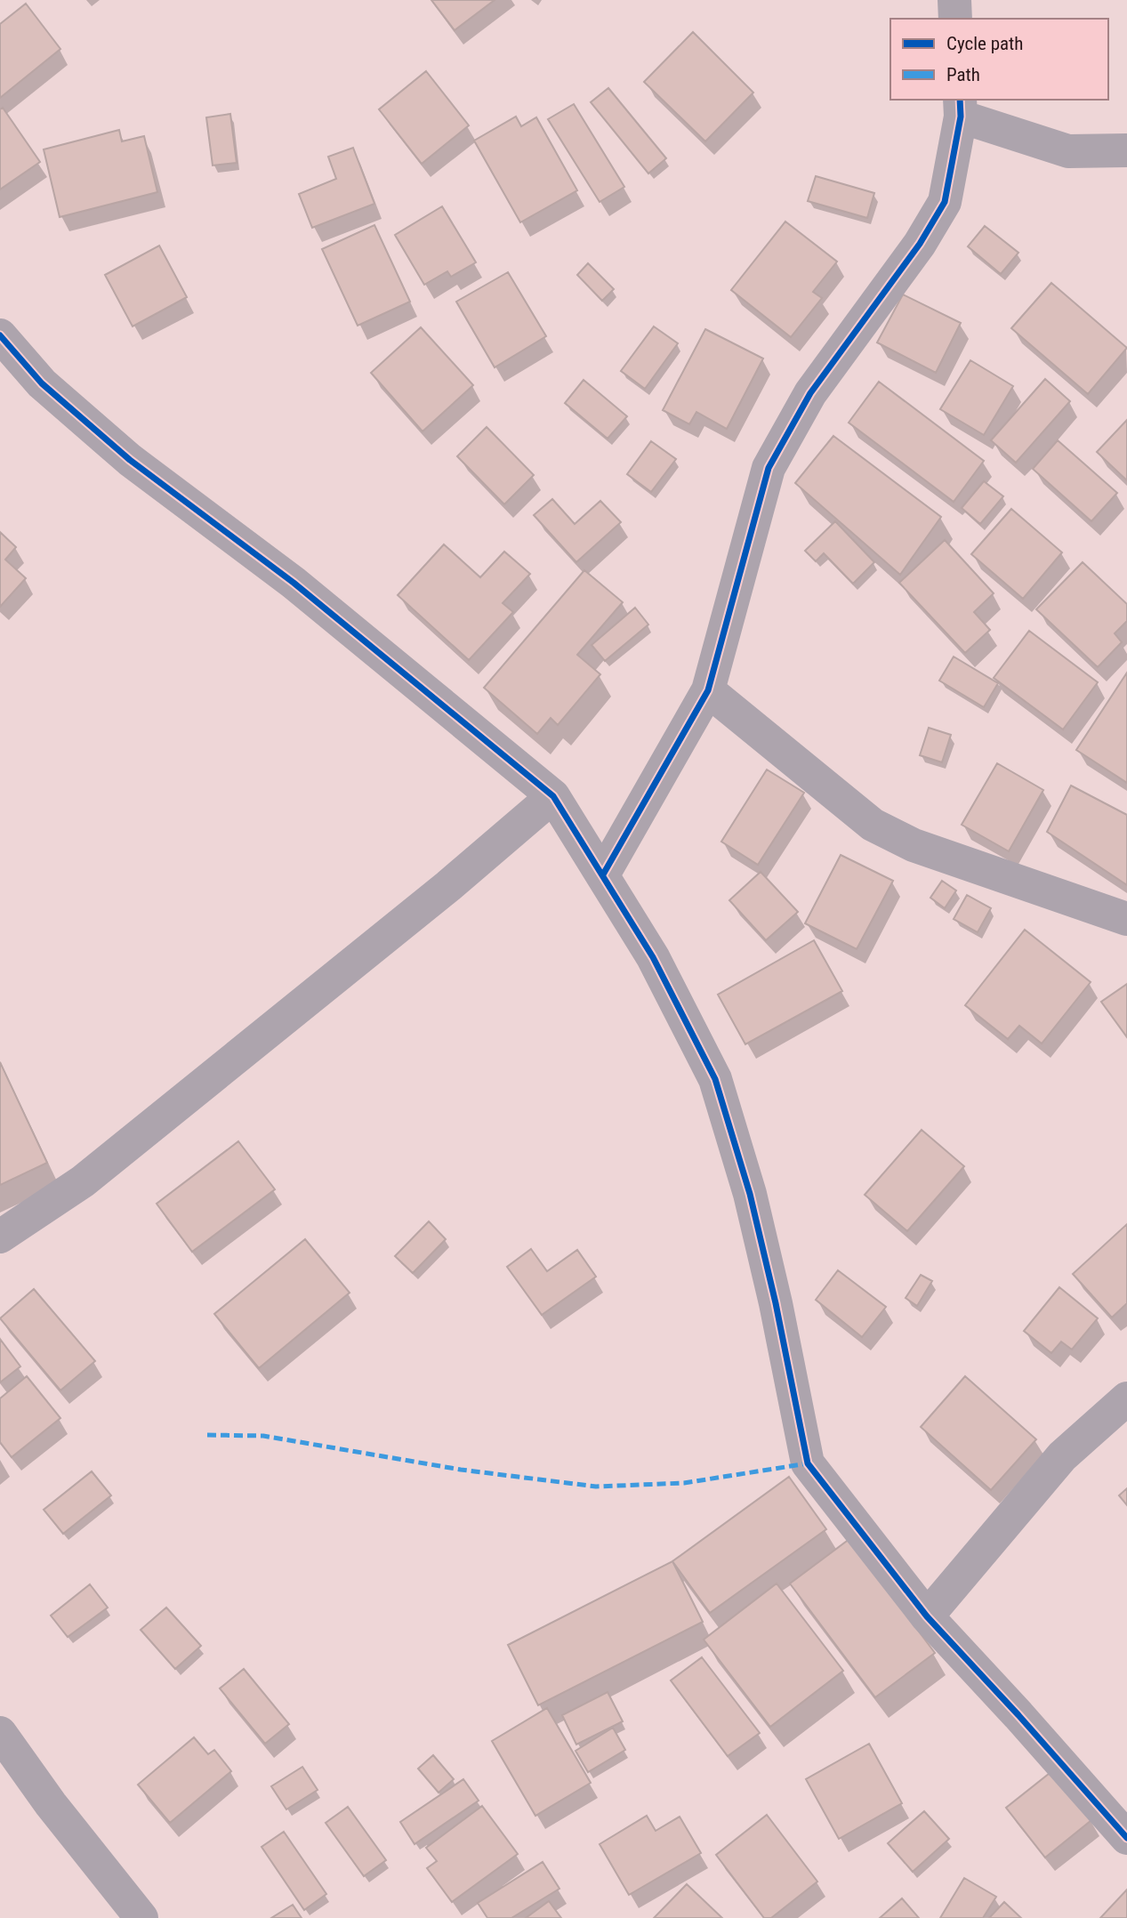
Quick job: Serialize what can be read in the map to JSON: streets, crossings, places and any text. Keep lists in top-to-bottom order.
{
  "legend": ["Cycle path", "Path"]
}
